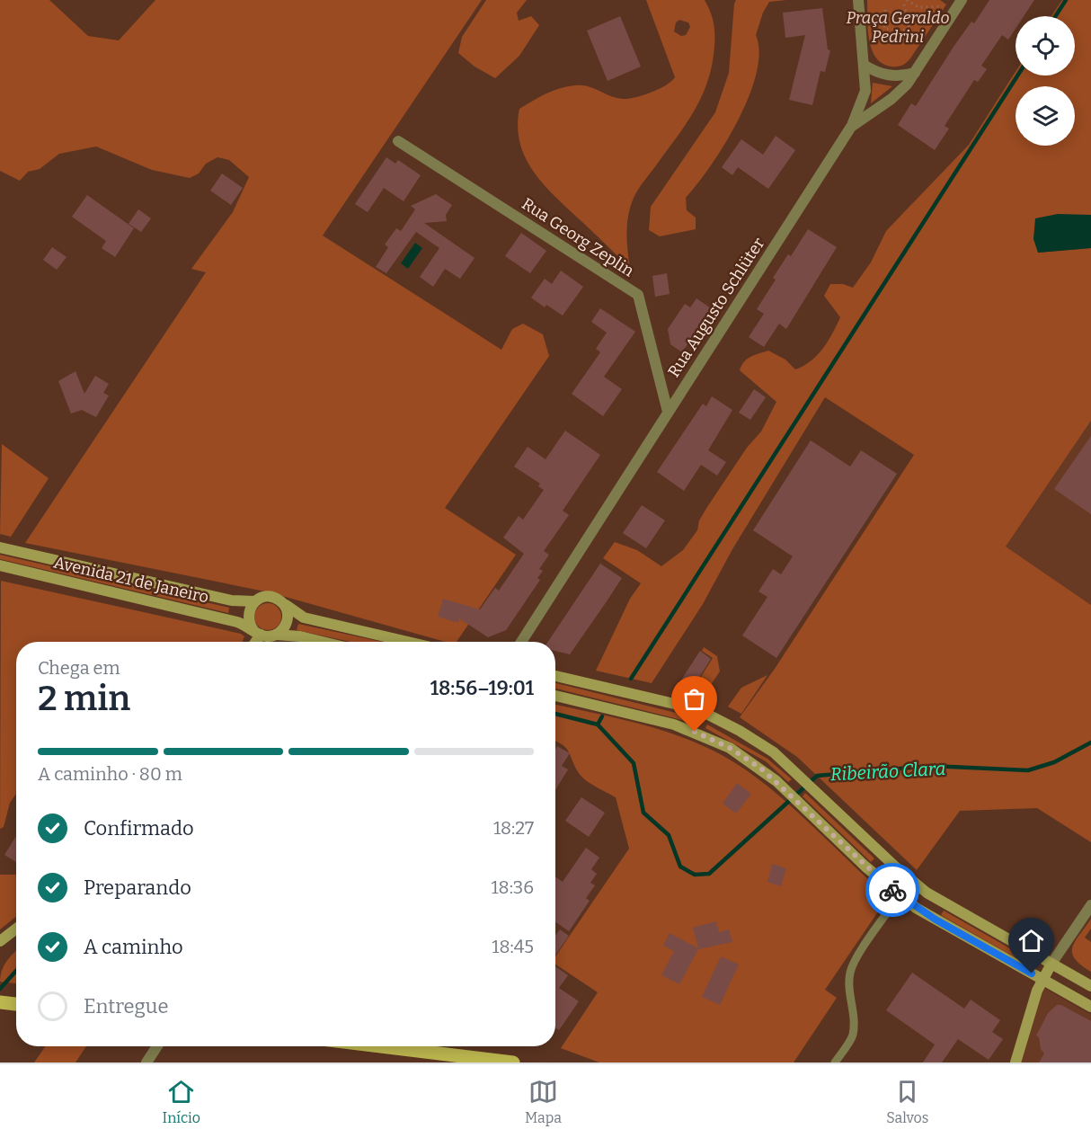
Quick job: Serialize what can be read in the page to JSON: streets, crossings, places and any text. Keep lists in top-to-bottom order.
{
  "streets": {
    "main road": ["Avenida 21 de Janeiro"],
    "street": ["Rua Georg Zeplin", "Rua Augusto Schlüter"]
  },
  "crossings": [
    ["Rua Georg Zeplin", "Rua Augusto Schlüter"]
  ],
  "water": ["Ribeirão Clara"],
  "parks": ["Praça Geraldo Pedrini"],
  "page": {
    "heading": ["2 min", "Chega em", "18:56–19:01"],
    "bar": "A caminho · 80 m",
    "list": [
      ["Confirmado", "18:27"],
      ["Preparando", "18:36"],
      ["A caminho", "18:45"],
      "Entregue"
    ],
    "tabs": ["Início", "Mapa", "Salvos"]
  }
}
